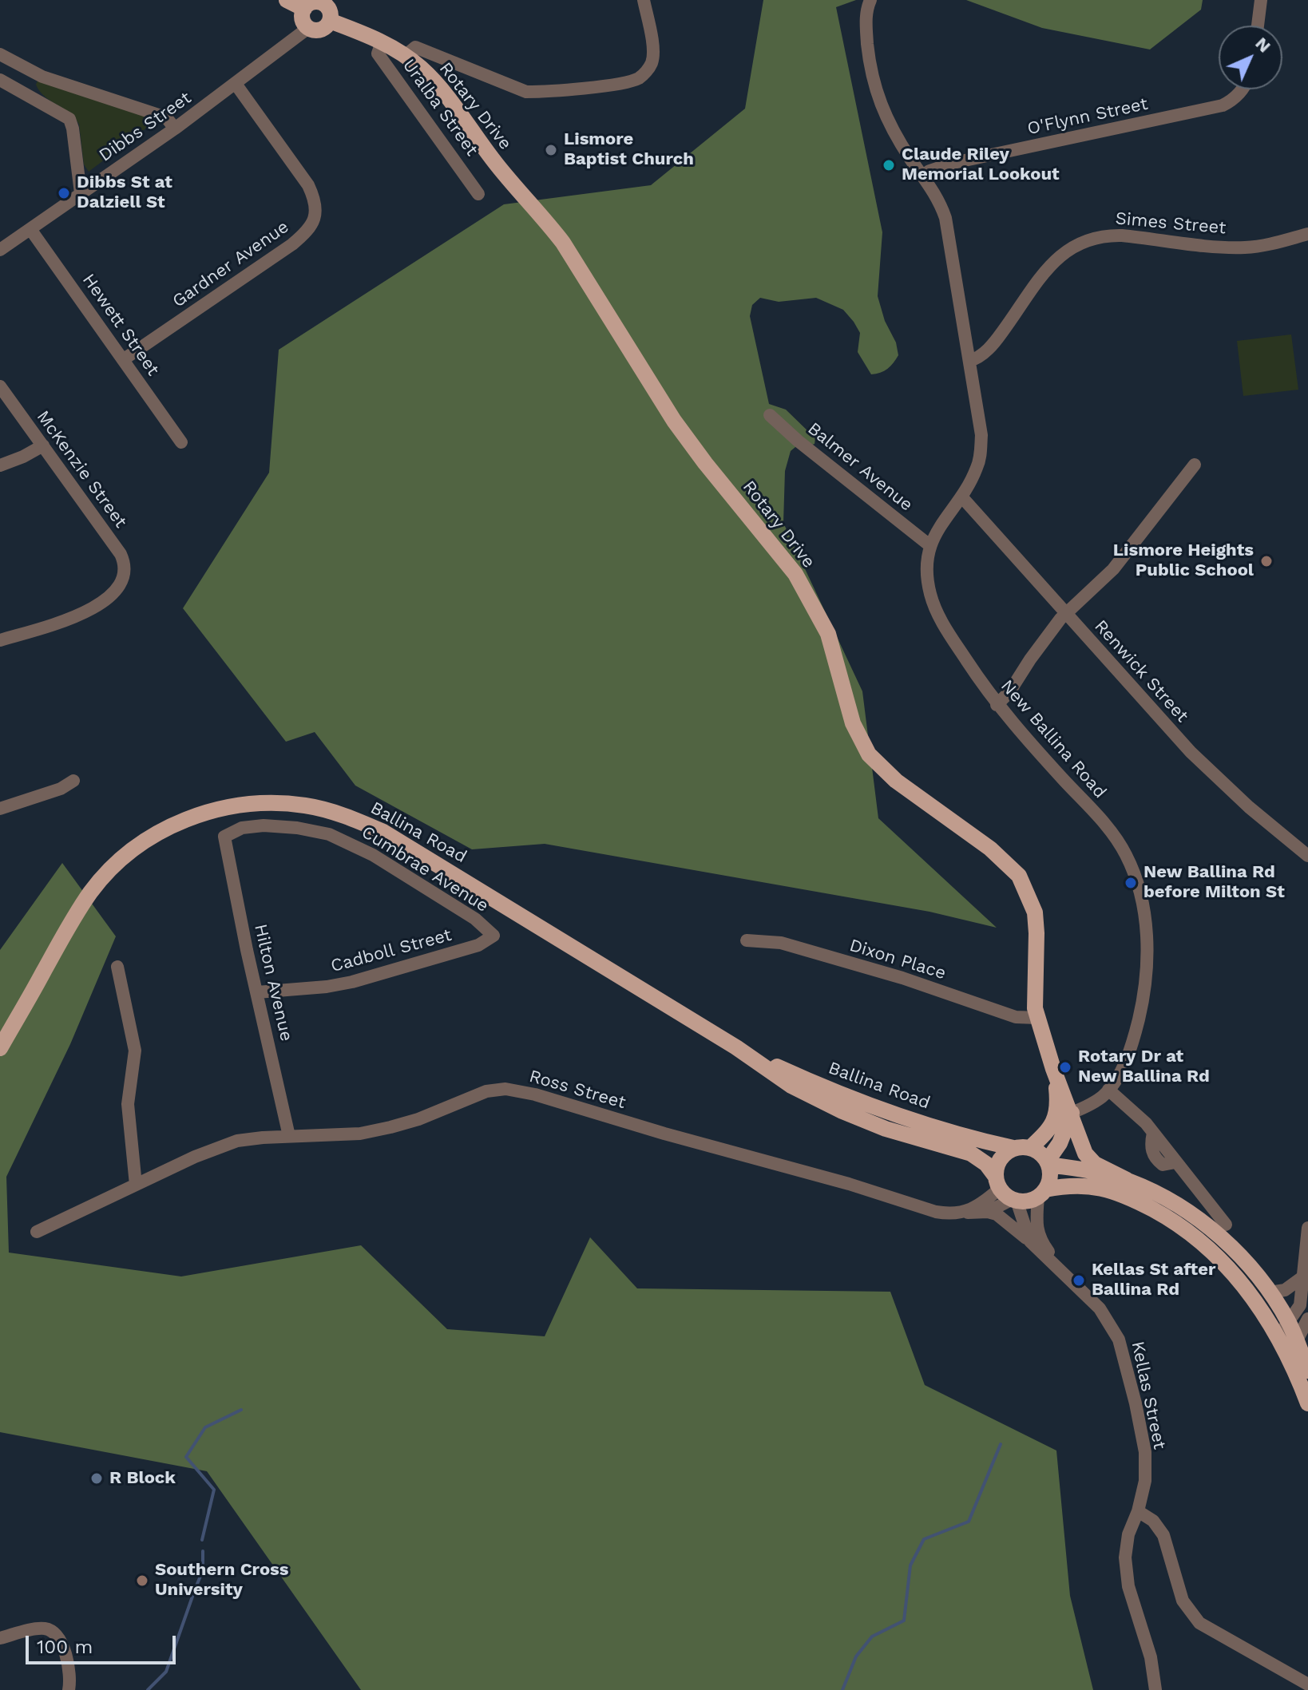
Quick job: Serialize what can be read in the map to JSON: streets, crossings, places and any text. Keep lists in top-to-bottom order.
{
  "streets": {
    "main road": ["Rotary Drive", "Uralba Street", "Ballina Road"],
    "street": [
      "O'Flynn Street",
      "Dibbs Street",
      "Simes Street",
      "Gardner Avenue",
      "Hewett Street",
      "Balmer Avenue",
      "McKenzie Street",
      "Renwick Street",
      "New Ballina Road",
      "Cumbrae Avenue",
      "Cadboll Street",
      "Dixon Place",
      "Hilton Avenue",
      "Ross Street",
      "Kellas Street"
    ]
  },
  "crossings": [
    ["Rotary Drive", "Uralba Street"],
    ["Rotary Drive", "New Ballina Road"],
    ["Rotary Drive", "Ballina Road"],
    ["Rotary Drive", "Dixon Place"],
    ["Rotary Drive", "Kellas Street"],
    ["Uralba Street", "Dibbs Street"],
    ["O'Flynn Street", "New Ballina Road"],
    ["Dibbs Street", "Gardner Avenue"],
    ["Dibbs Street", "Hewett Street"],
    ["Simes Street", "New Ballina Road"],
    ["Gardner Avenue", "Hewett Street"],
    ["Balmer Avenue", "New Ballina Road"],
    ["Renwick Street", "New Ballina Road"],
    ["Ballina Road", "Kellas Street"],
    ["Cumbrae Avenue", "Cadboll Street"],
    ["Cumbrae Avenue", "Hilton Avenue"],
    ["Cadboll Street", "Hilton Avenue"],
    ["Hilton Avenue", "Ross Street"]
  ],
  "places": [
    "Lismore Baptist Church",
    "Claude Riley Memorial Lookout",
    "Dibbs St at Dalziell St",
    "Lismore Heights Public School",
    "New Ballina Rd before Milton St",
    "Rotary Dr at New Ballina Rd",
    "Kellas St after Ballina Rd",
    "R Block",
    "Southern Cross University"
  ],
  "scale_bar": "100 m",
  "north": "top right"
}
